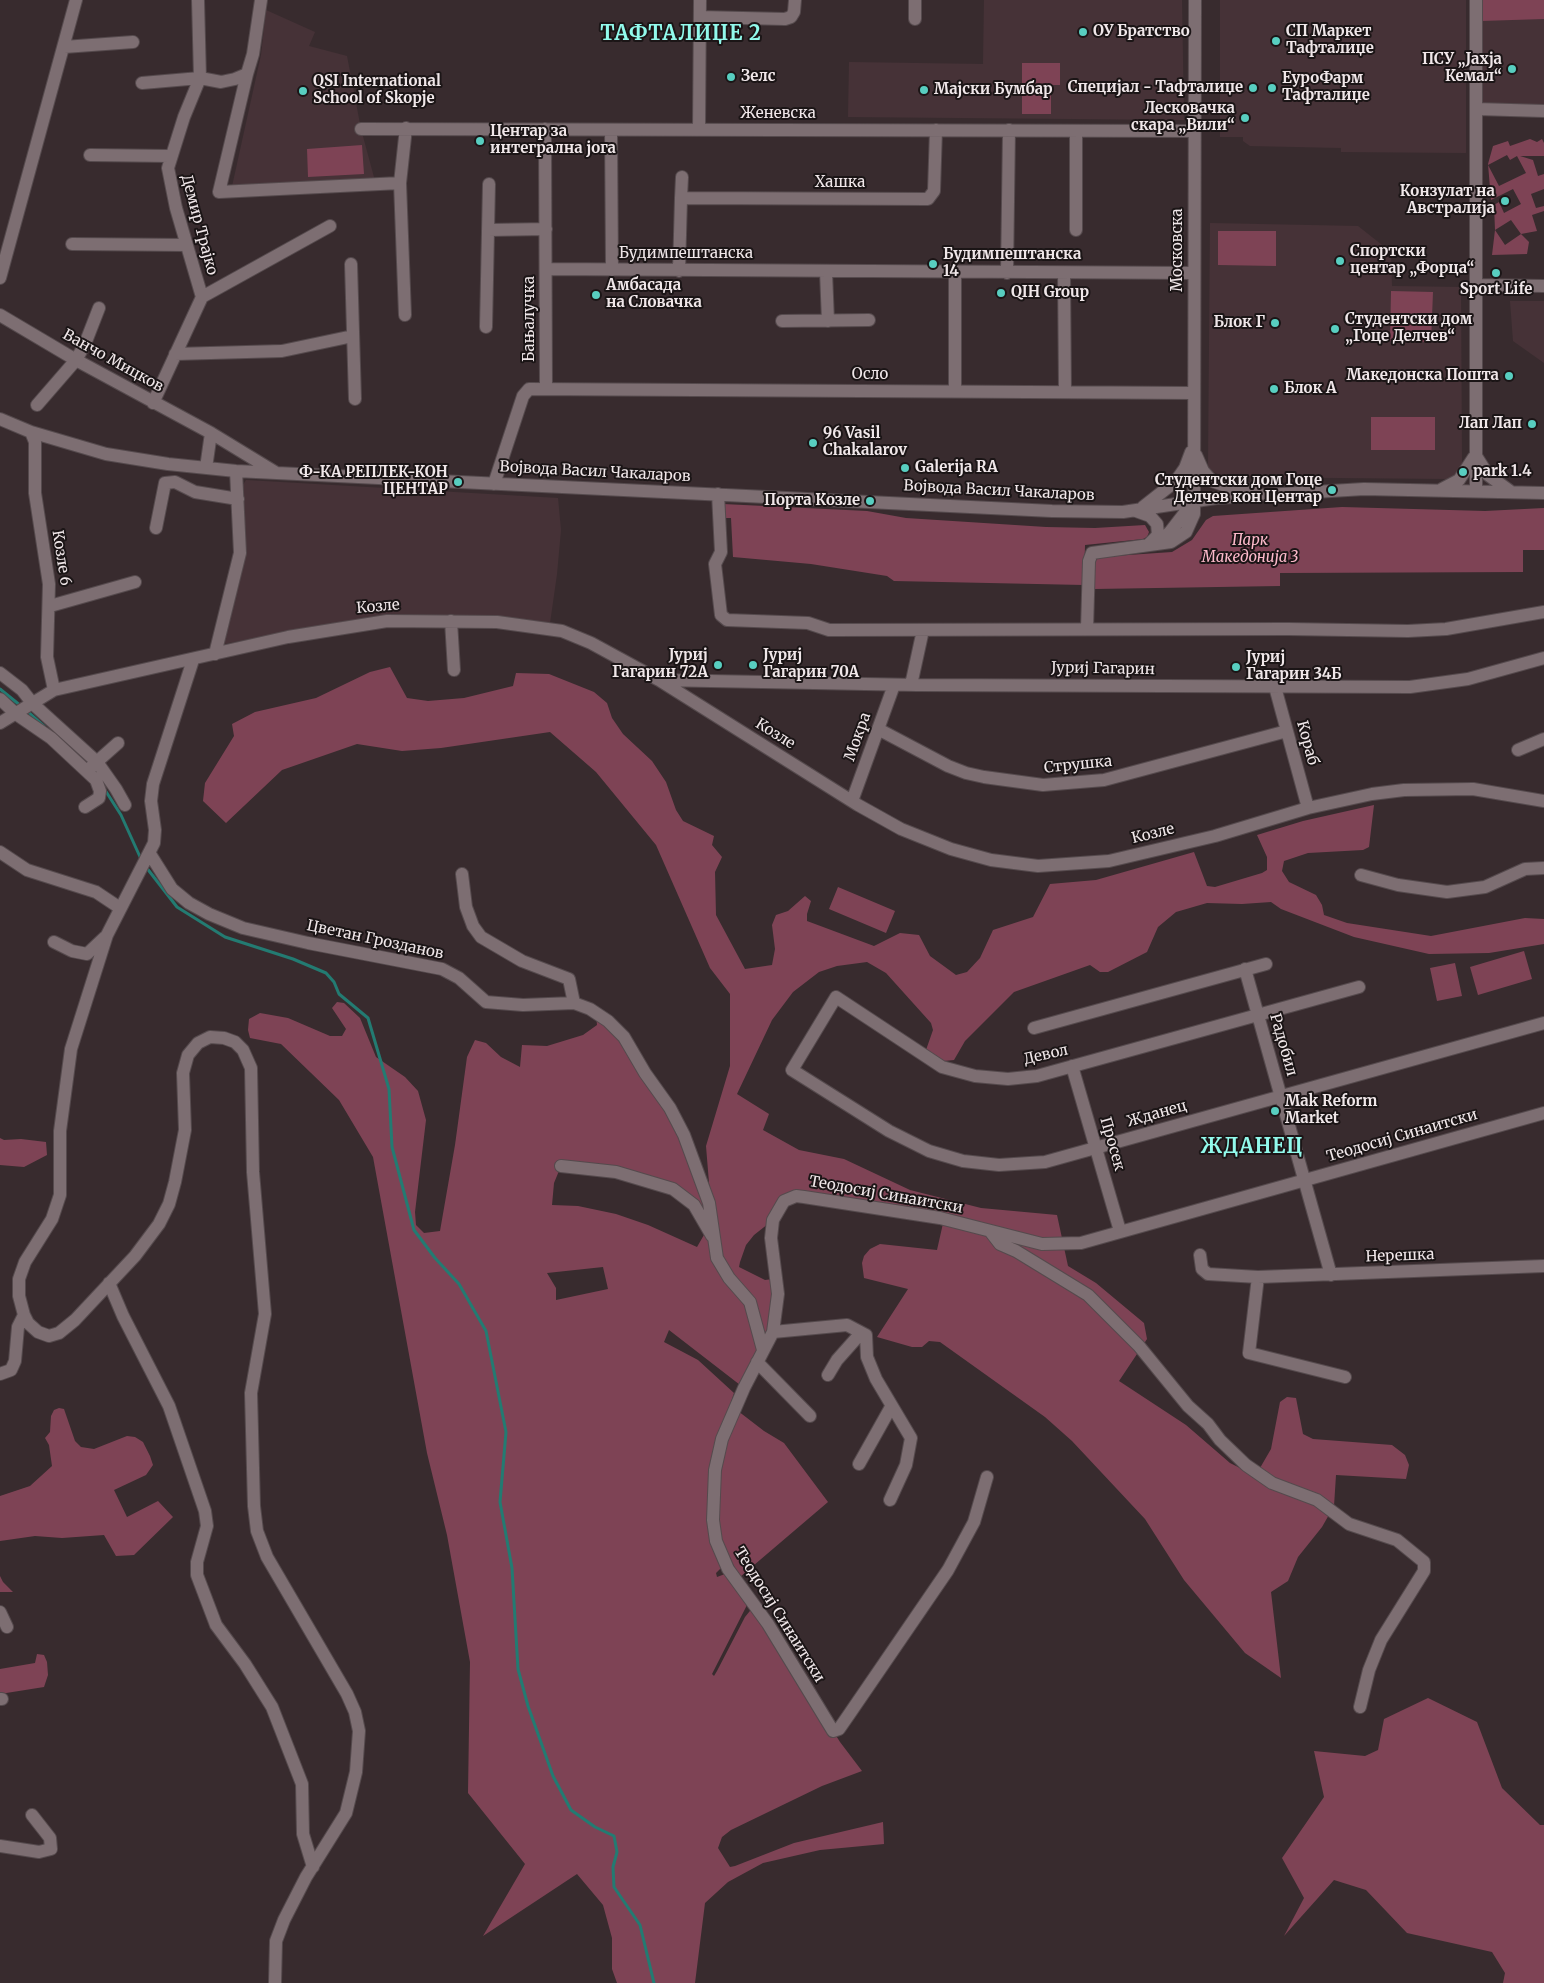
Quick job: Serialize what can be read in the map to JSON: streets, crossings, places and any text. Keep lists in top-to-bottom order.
{
  "streets": {
    "street": [
      "Женевска",
      "Хашка",
      "Демир Трајко",
      "Московска",
      "Будимпештанска",
      "Бањалучка",
      "Ванчо Мицков",
      "Осло",
      "Војвода Васил Чакаларов",
      "Козле 6",
      "Козле",
      "Јуриј Гагарин",
      "Мокра",
      "Кораб",
      "Струшка",
      "Цветан Грозданов",
      "Радобил",
      "Девол",
      "Жданец",
      "Теодосиј Синаитски",
      "Просек",
      "Нерешка"
    ]
  },
  "crossings": [
    ["Женевска", "Хашка"],
    ["Женевска", "Московска"],
    ["Женевска", "Бањалучка"],
    ["Демир Трајко", "Ванчо Мицков"],
    ["Московска", "Будимпештанска"],
    ["Московска", "Осло"],
    ["Московска", "Војвода Васил Чакаларов"],
    ["Будимпештанска", "Бањалучка"],
    ["Бањалучка", "Осло"],
    ["Ванчо Мицков", "Војвода Васил Чакаларов"],
    ["Војвода Васил Чакаларов", "Козле 6"],
    ["Козле 6", "Козле"],
    ["Козле", "Јуриј Гагарин"],
    ["Козле", "Мокра"],
    ["Козле", "Кораб"],
    ["Јуриј Гагарин", "Мокра"],
    ["Јуриј Гагарин", "Кораб"],
    ["Мокра", "Струшка"],
    ["Кораб", "Струшка"],
    ["Радобил", "Девол"],
    ["Радобил", "Жданец"],
    ["Радобил", "Теодосиј Синаитски"],
    ["Радобил", "Нерешка"],
    ["Девол", "Жданец"],
    ["Девол", "Просек"],
    ["Жданец", "Просек"],
    ["Теодосиј Синаитски", "Просек"]
  ],
  "districts": ["ТАФТАЛИЏЕ 2", "ЖДАНЕЦ"],
  "parks": ["Парк Македонија 3"],
  "places": [
    "ОУ Братство",
    "СП Маркет Тафталиџе",
    "ПСУ „Јахја Кемал“",
    "Зелс",
    "Специјал - Тафталиџе",
    "ЕуроФарм Тафталиџе",
    "Мајски Бумбар",
    "QSI International School of Skopje",
    "Лесковачка скара „Вили“",
    "Центар за интегрална јога",
    "Конзулат на Австралија",
    "Спортски центар „Форца“",
    "Будимпештанска 14",
    "Sport Life",
    "QIH Group",
    "Амбасада на Словачка",
    "Блок Г",
    "Студентски дом „Гоце Делчев“",
    "Македонска Пошта",
    "Блок А",
    "Лап Лап",
    "96 Vasil Chakalarov",
    "Galerija RA",
    "park 1.4",
    "Ф-КА РЕПЛЕК-КОН ЦЕНТАР",
    "Студентски дом Гоце Делчев кон Центар",
    "Порта Козле",
    "Јуриј Гагарин 72А",
    "Јуриј Гагарин 70А",
    "Јуриј Гагарин 34Б",
    "Mak Reform Market"
  ]
}
